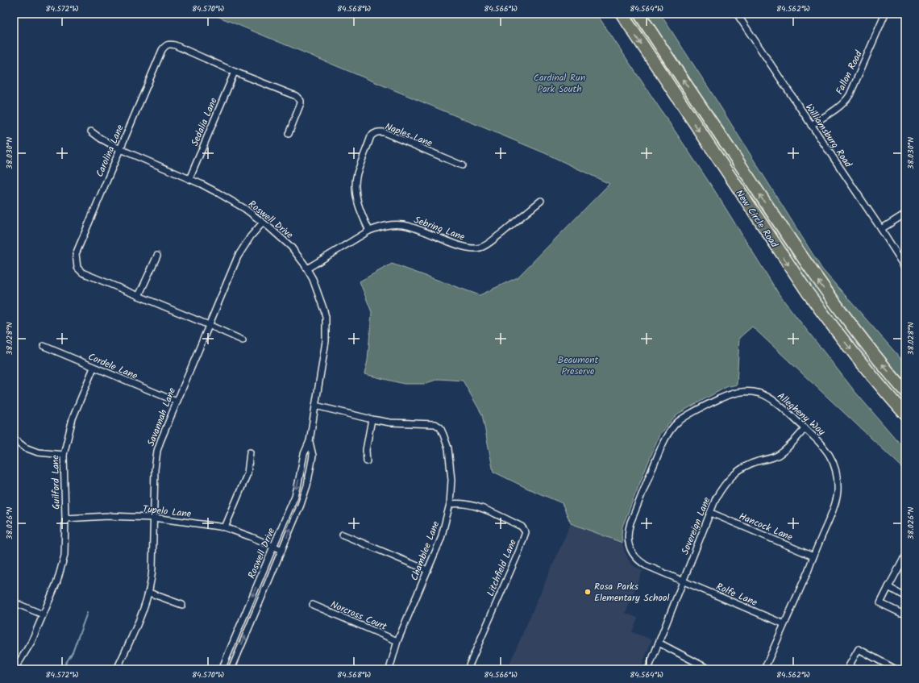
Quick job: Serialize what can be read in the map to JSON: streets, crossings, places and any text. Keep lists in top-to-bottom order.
{
  "streets": {
    "highway": ["New Circle Road"],
    "street": [
      "Fallon Road",
      "Sedalia Lane",
      "Naples Lane",
      "Williamsburg Road",
      "Carolina Lane",
      "Roswell Drive",
      "Sebring Lane",
      "Cordele Lane",
      "Allegheny Way",
      "Savannah Lane",
      "Guilford Lane",
      "Tupelo Lane",
      "Sovereign Lane",
      "Hancock Lane",
      "Chamblee Lane",
      "Litchfield Lane",
      "Rolfe Lane",
      "Norcross Court"
    ]
  },
  "crossings": [
    ["Fallon Road", "Williamsburg Road"],
    ["Sedalia Lane", "Carolina Lane"],
    ["Sedalia Lane", "Roswell Drive"],
    ["Naples Lane", "Sebring Lane"],
    ["Carolina Lane", "Roswell Drive"],
    ["Carolina Lane", "Savannah Lane"],
    ["Roswell Drive", "Sebring Lane"],
    ["Roswell Drive", "Savannah Lane"],
    ["Roswell Drive", "Tupelo Lane"],
    ["Roswell Drive", "Chamblee Lane"],
    ["Cordele Lane", "Savannah Lane"],
    ["Cordele Lane", "Guilford Lane"],
    ["Allegheny Way", "Sovereign Lane"],
    ["Allegheny Way", "Hancock Lane"],
    ["Allegheny Way", "Rolfe Lane"],
    ["Savannah Lane", "Tupelo Lane"],
    ["Guilford Lane", "Tupelo Lane"],
    ["Sovereign Lane", "Hancock Lane"],
    ["Sovereign Lane", "Rolfe Lane"],
    ["Chamblee Lane", "Litchfield Lane"],
    ["Chamblee Lane", "Norcross Court"]
  ],
  "parks": ["Cardinal Run Park South", "Beaumont Preserve"],
  "places": ["Rosa Parks Elementary School"],
  "coordinates": [
    "84.572°W",
    "84.570°W",
    "84.568°W",
    "84.566°W",
    "84.564°W",
    "84.562°W",
    "38.030°N",
    "38.028°N",
    "38.026°N"
  ]
}
